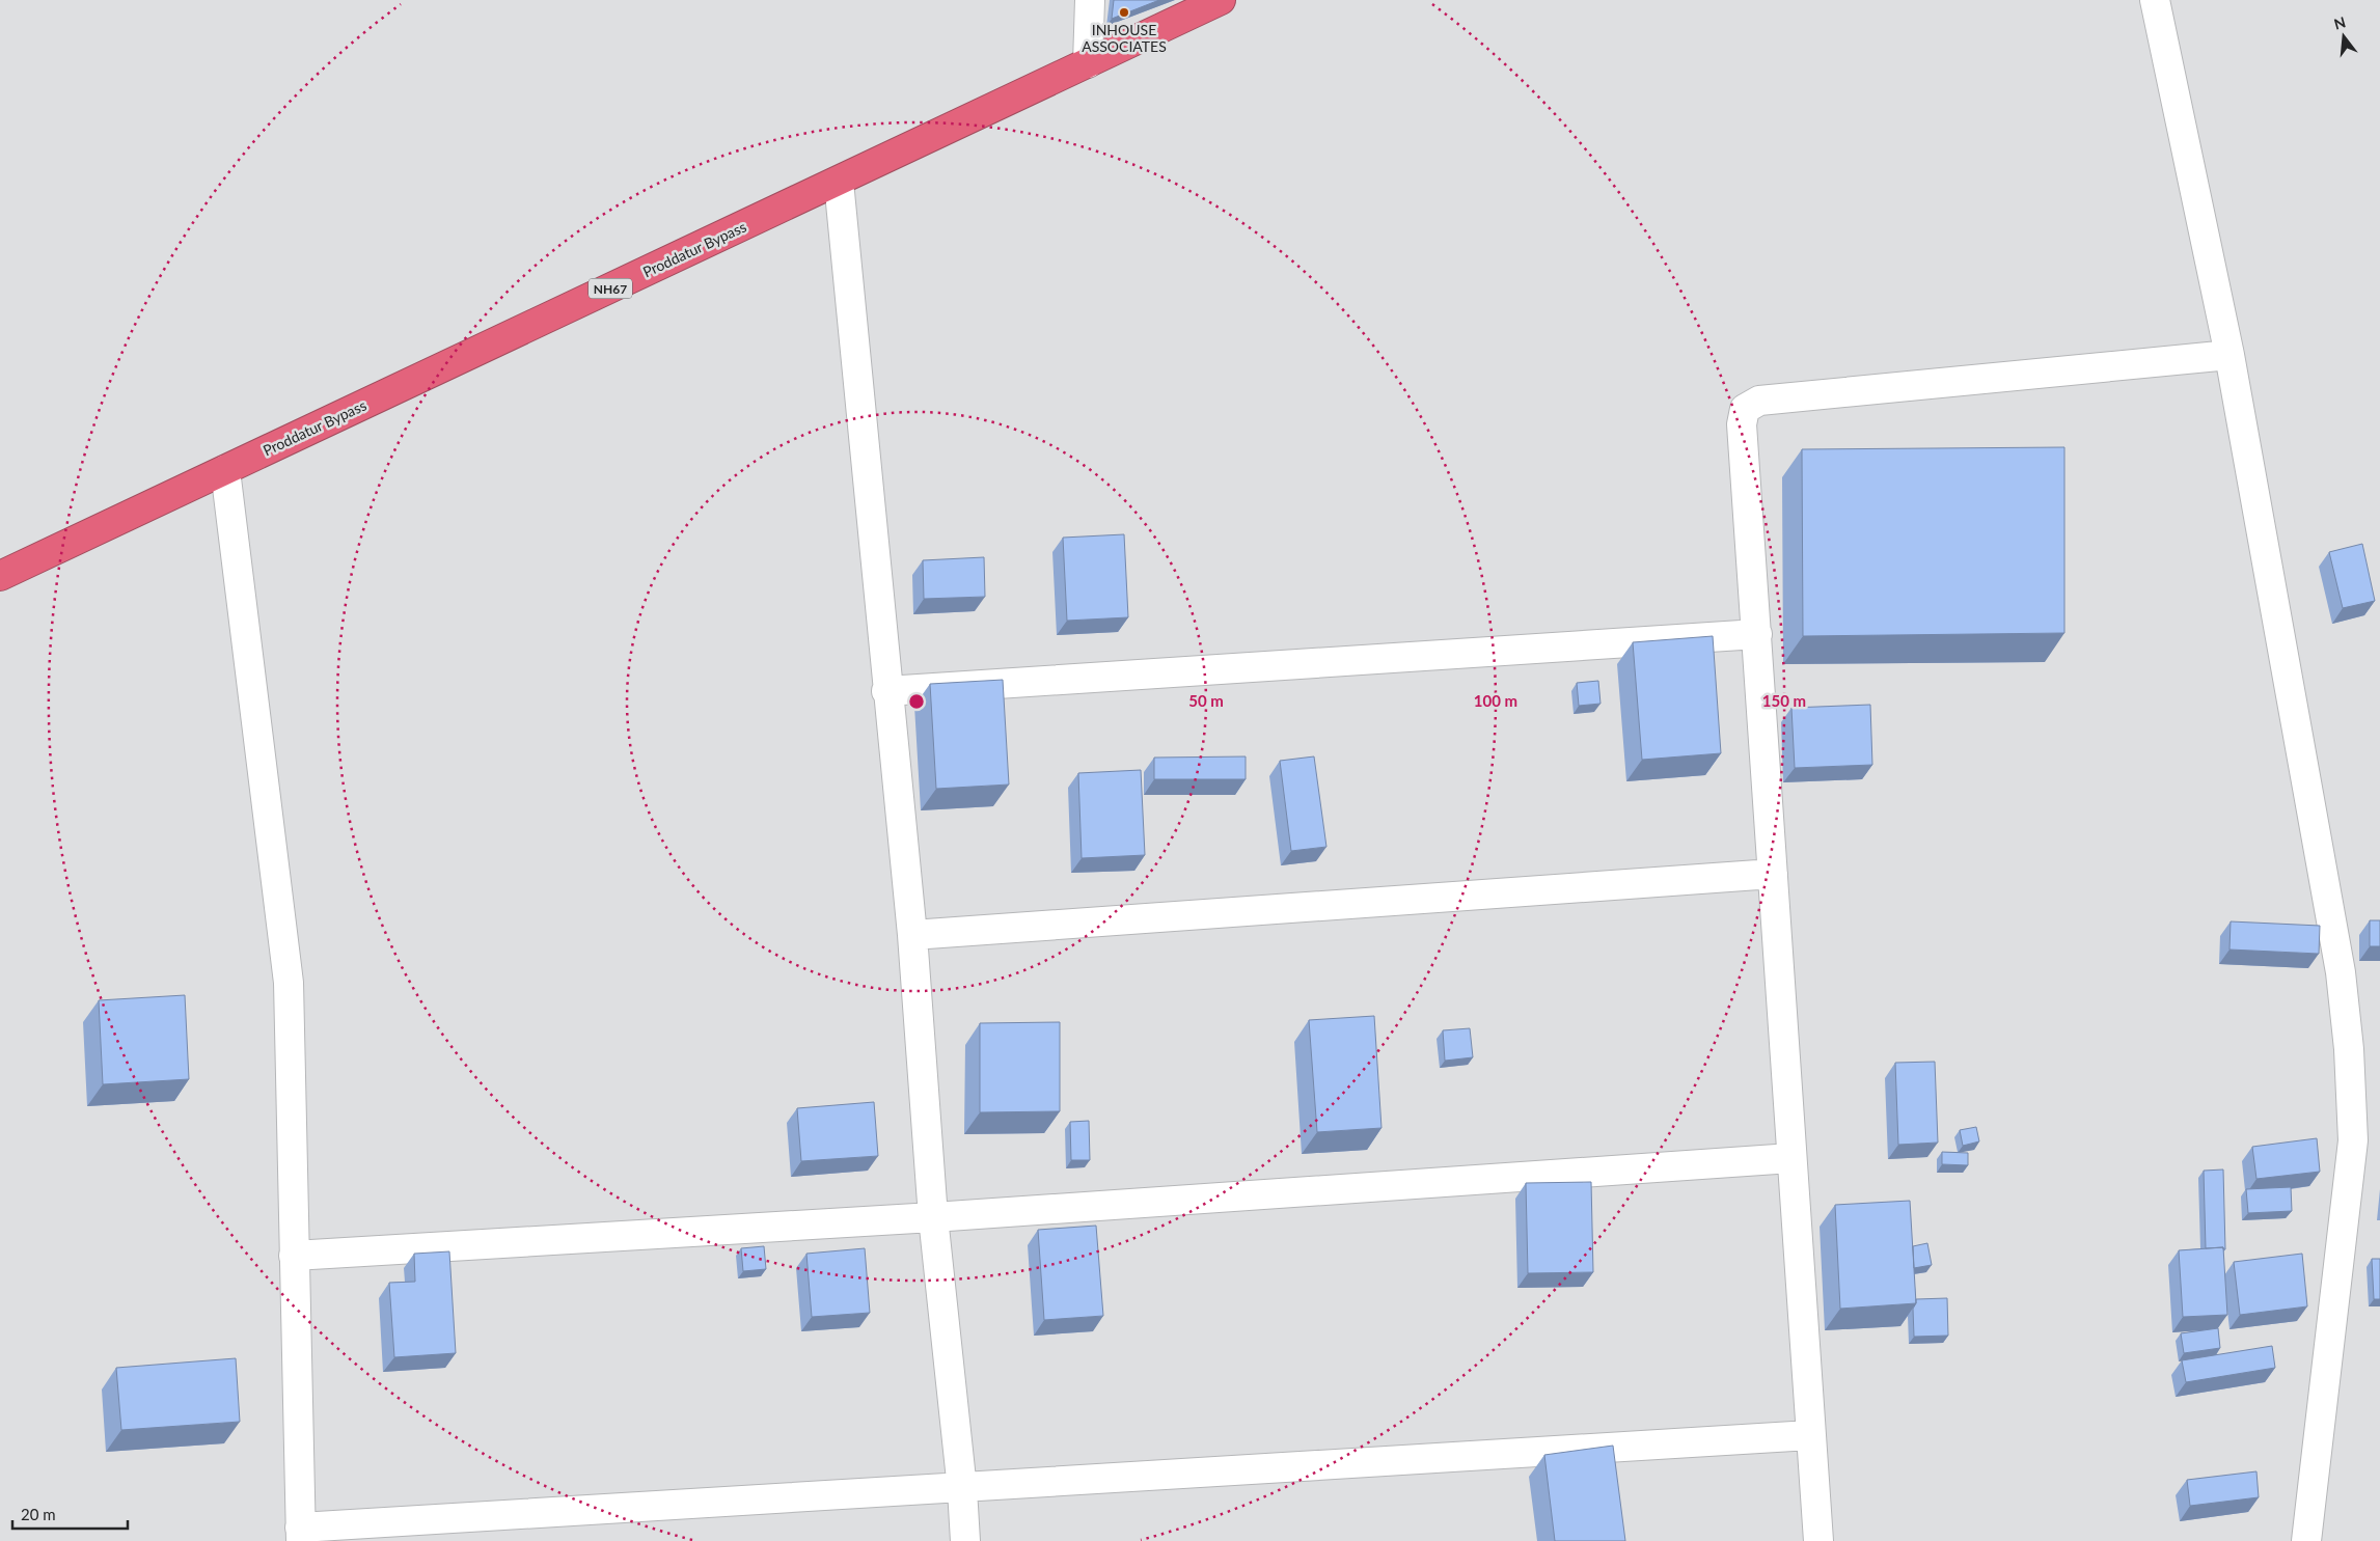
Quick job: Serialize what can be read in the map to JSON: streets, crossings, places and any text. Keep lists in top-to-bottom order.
{
  "streets": {
    "highway": ["Proddatur Bypass", "NH67"]
  },
  "places": ["INHOUSE ASSOCIATES"],
  "scale_bar": "20 m",
  "north": "top",
  "rings": ["50 m", "100 m", "150 m"]
}
